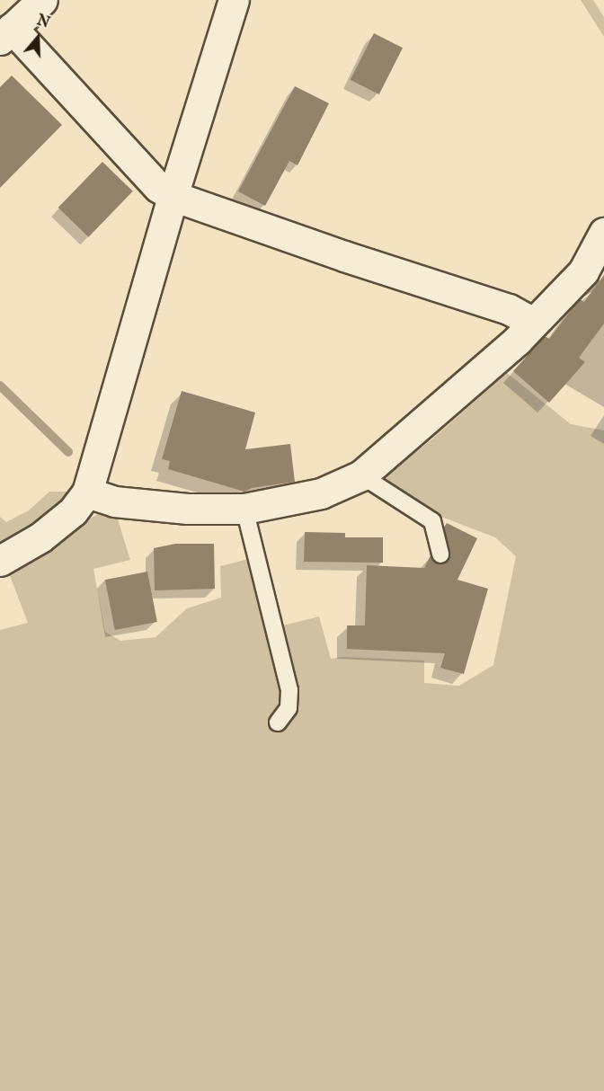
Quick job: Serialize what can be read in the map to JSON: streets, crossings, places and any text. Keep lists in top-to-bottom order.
{
  "north": "top"
}
